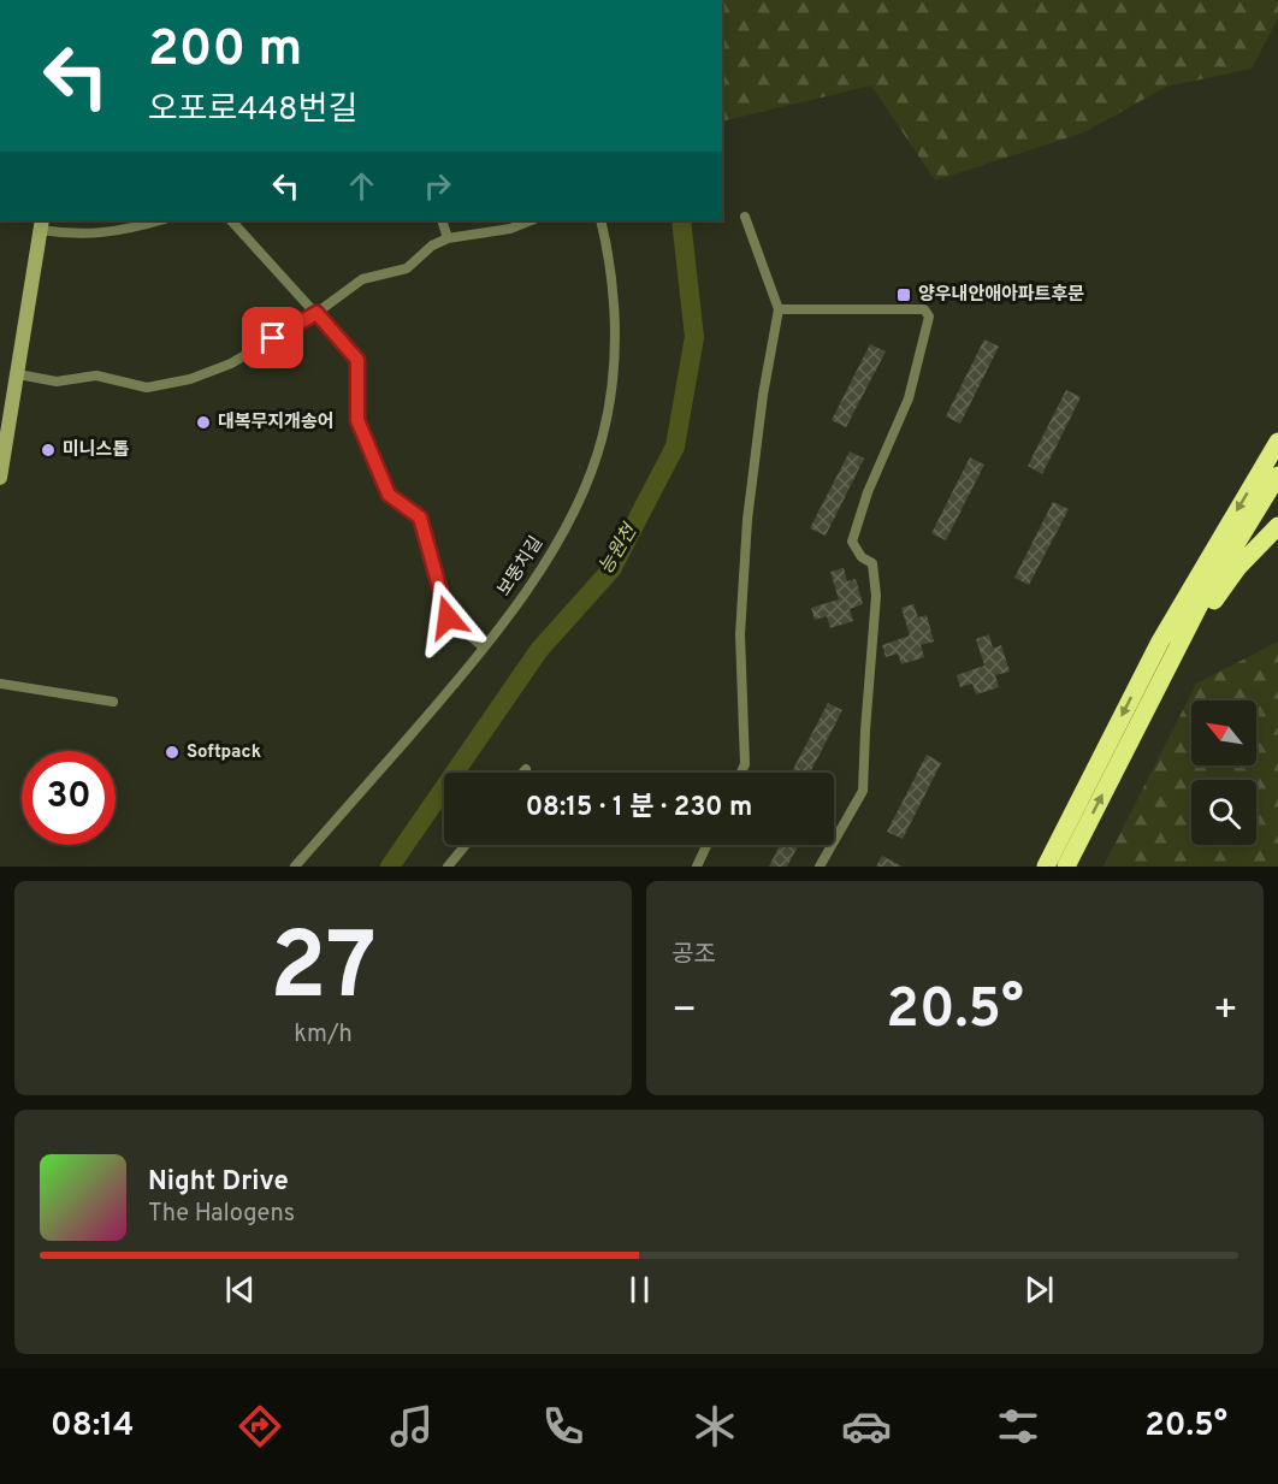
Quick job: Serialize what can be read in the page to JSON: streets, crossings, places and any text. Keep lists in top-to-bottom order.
{
  "streets": {
    "street": ["보뚱치길"]
  },
  "water": ["능원천"],
  "places": {
    "transit": ["양우내안애아파트후문"],
    "other": ["대복무지개송어", "미니스톱", "Softpack"]
  },
  "north": "top left",
  "page": {
    "turn": ["200 m", "오포로448번길"],
    "limit": "30",
    "trip": "08:15 · 1 분 · 230 m",
    "tile": [
      ["27", "km/h"],
      "공조"
    ],
    "heat": ["−", "20.5°", "+"],
    "song": ["Night Drive", "The Halogens"],
    "tabs": ["08:14", "20.5°"]
  }
}
